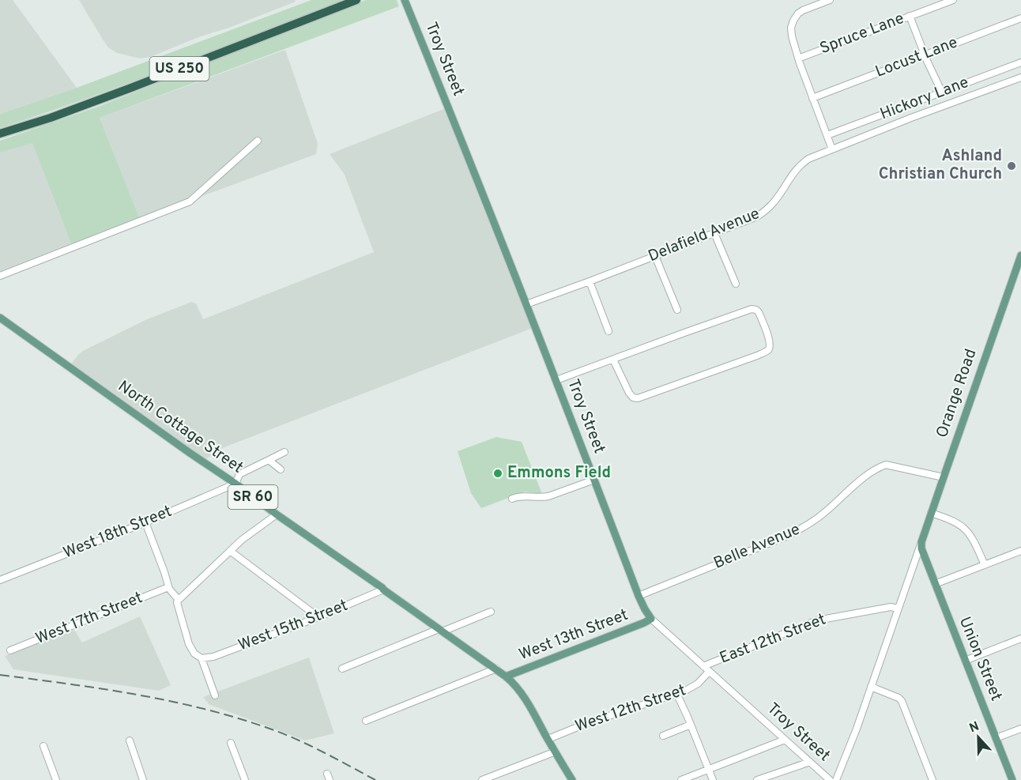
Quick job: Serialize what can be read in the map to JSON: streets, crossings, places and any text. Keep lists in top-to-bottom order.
{
  "streets": {
    "highway": ["US 250"],
    "main road": [
      "Troy Street",
      "Orange Road",
      "North Cottage Street",
      "SR 60",
      "West 13th Street",
      "Union Street"
    ],
    "street": [
      "Spruce Lane",
      "Locust Lane",
      "Hickory Lane",
      "Delafield Avenue",
      "West 18th Street",
      "Belle Avenue",
      "West 17th Street",
      "West 15th Street",
      "East 12th Street",
      "West 12th Street"
    ]
  },
  "crossings": [
    ["Troy Street", "Delafield Avenue"],
    ["Troy Street", "Belle Avenue"],
    ["Troy Street", "West 13th Street"],
    ["Troy Street", "East 12th Street"],
    ["Troy Street", "West 12th Street"],
    ["Orange Road", "Belle Avenue"],
    ["Orange Road", "East 12th Street"],
    ["Orange Road", "Union Street"],
    ["North Cottage Street", "SR 60"],
    ["North Cottage Street", "West 18th Street"],
    ["North Cottage Street", "West 15th Street"],
    ["North Cottage Street", "West 13th Street"],
    ["SR 60", "West 13th Street"],
    ["SR 60", "West 12th Street"]
  ],
  "places": ["Ashland Christian Church", "Emmons Field"],
  "north": "top"
}
